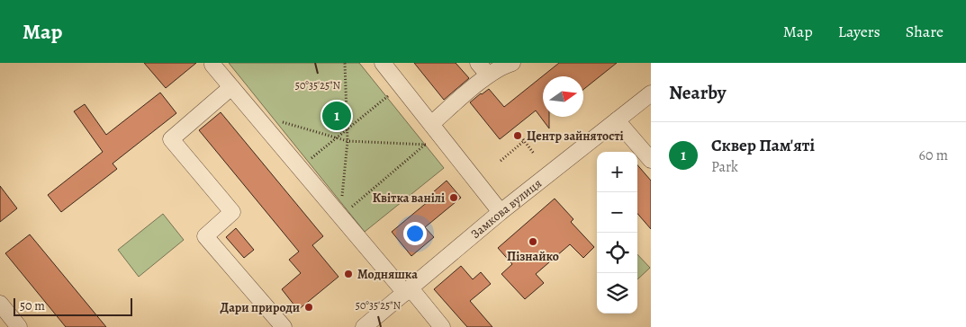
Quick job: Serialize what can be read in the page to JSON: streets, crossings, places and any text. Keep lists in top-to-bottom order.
{
  "streets": {
    "street": ["Замкова вулиця"]
  },
  "places": [
    "Центр зайнятості",
    "Квітка ванілі",
    "Пізнайко",
    "Модняшка",
    "Дари природи"
  ],
  "scale_bar": "50 m",
  "north": "right",
  "page": {
    "header": "Map",
    "nav": ["Map", "Layers", "Share"],
    "heading": "Nearby",
    "pins": "1",
    "list": [
      {
        "mark": "1",
        "name": "Сквер Пам'яті",
        "note": "Park",
        "value": "60 m"
      }
    ],
    "map_buttons": ["+", "−"],
    "scale": "50 m"
  },
  "coordinates": ["50°35'25\"N"]
}
